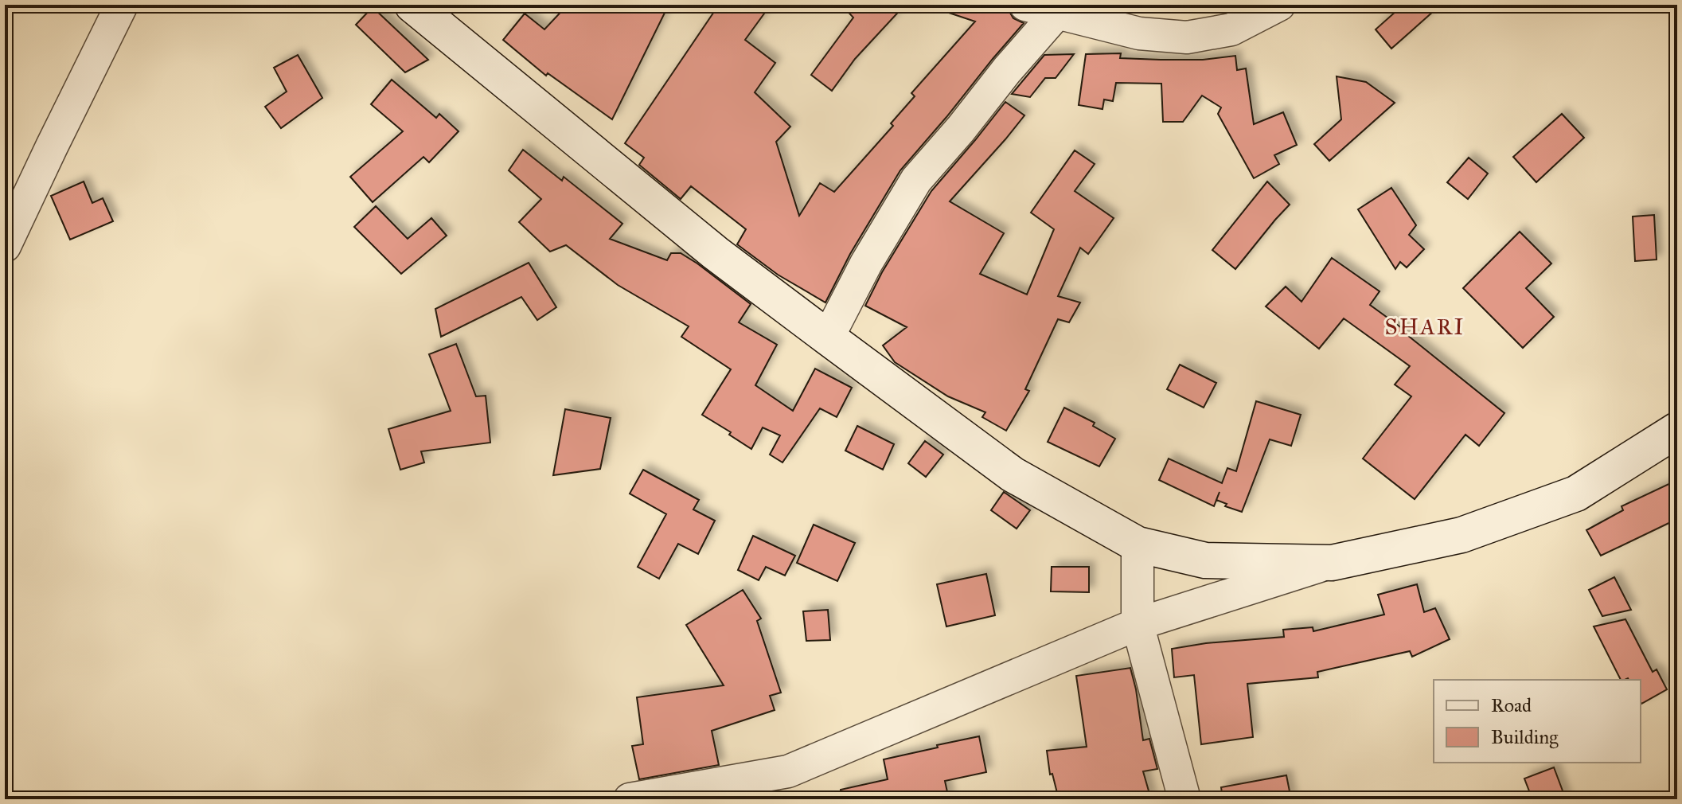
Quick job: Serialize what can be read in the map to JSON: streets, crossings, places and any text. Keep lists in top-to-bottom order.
{
  "districts": ["SHARI"],
  "legend": ["Road", "Building"]
}
